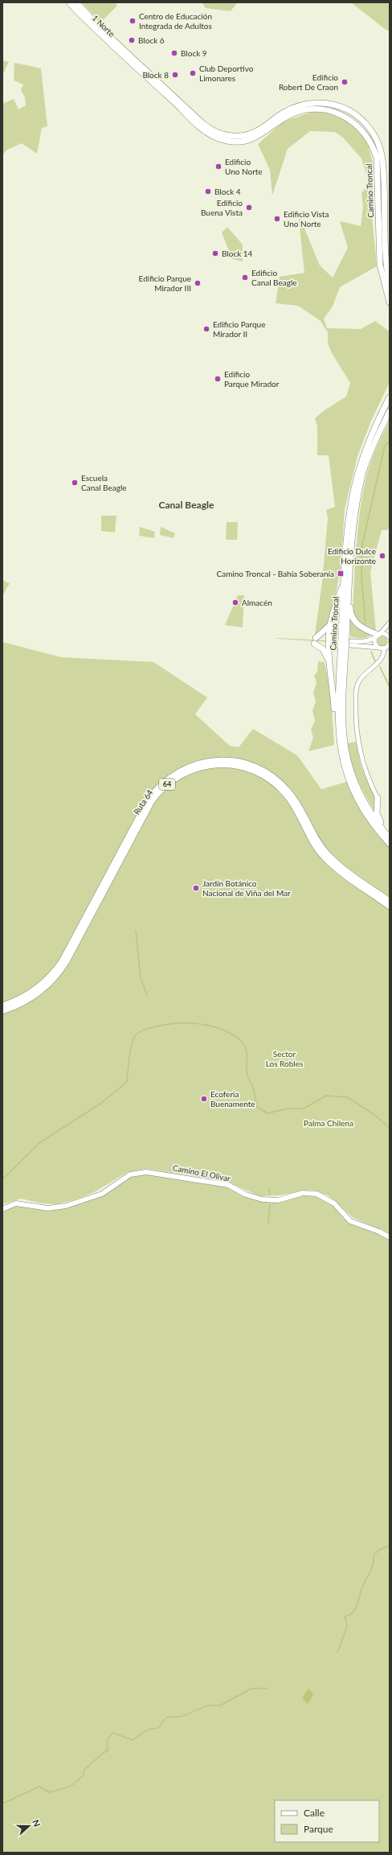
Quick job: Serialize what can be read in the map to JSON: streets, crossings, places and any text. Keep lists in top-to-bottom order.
{
  "streets": {
    "main road": [
      "1 Norte",
      "Camino Troncal",
      "64",
      "Ruta 64",
      "Camino El Olivar"
    ]
  },
  "crossings": [
    ["1 Norte", "Camino Troncal"]
  ],
  "districts": ["Canal Beagle"],
  "parks": ["Sector Los Robles", "Palma Chilena"],
  "places": {
    "other": [
      "Centro de Educación Integrada de Adultos",
      "Block 6",
      "Block 9",
      "Club Deportivo Limonares",
      "Block 8",
      "Edificio Robert De Craon",
      "Edificio Uno Norte",
      "Block 4",
      "Edificio Buena Vista",
      "Edificio Vista Uno Norte",
      "Block 14",
      "Edificio Canal Beagle",
      "Edificio Parque Mirador III",
      "Edificio Parque Mirador II",
      "Edificio Parque Mirador",
      "Escuela Canal Beagle",
      "Edificio Dulce Horizonte",
      "Almacén",
      "Jardín Botánico Nacional de Viña del Mar",
      "Ecoferia Buenamente"
    ],
    "transit": ["Camino Troncal - Bahía Soberanía"]
  },
  "legend": ["Calle", "Parque"],
  "north": "right"
}
